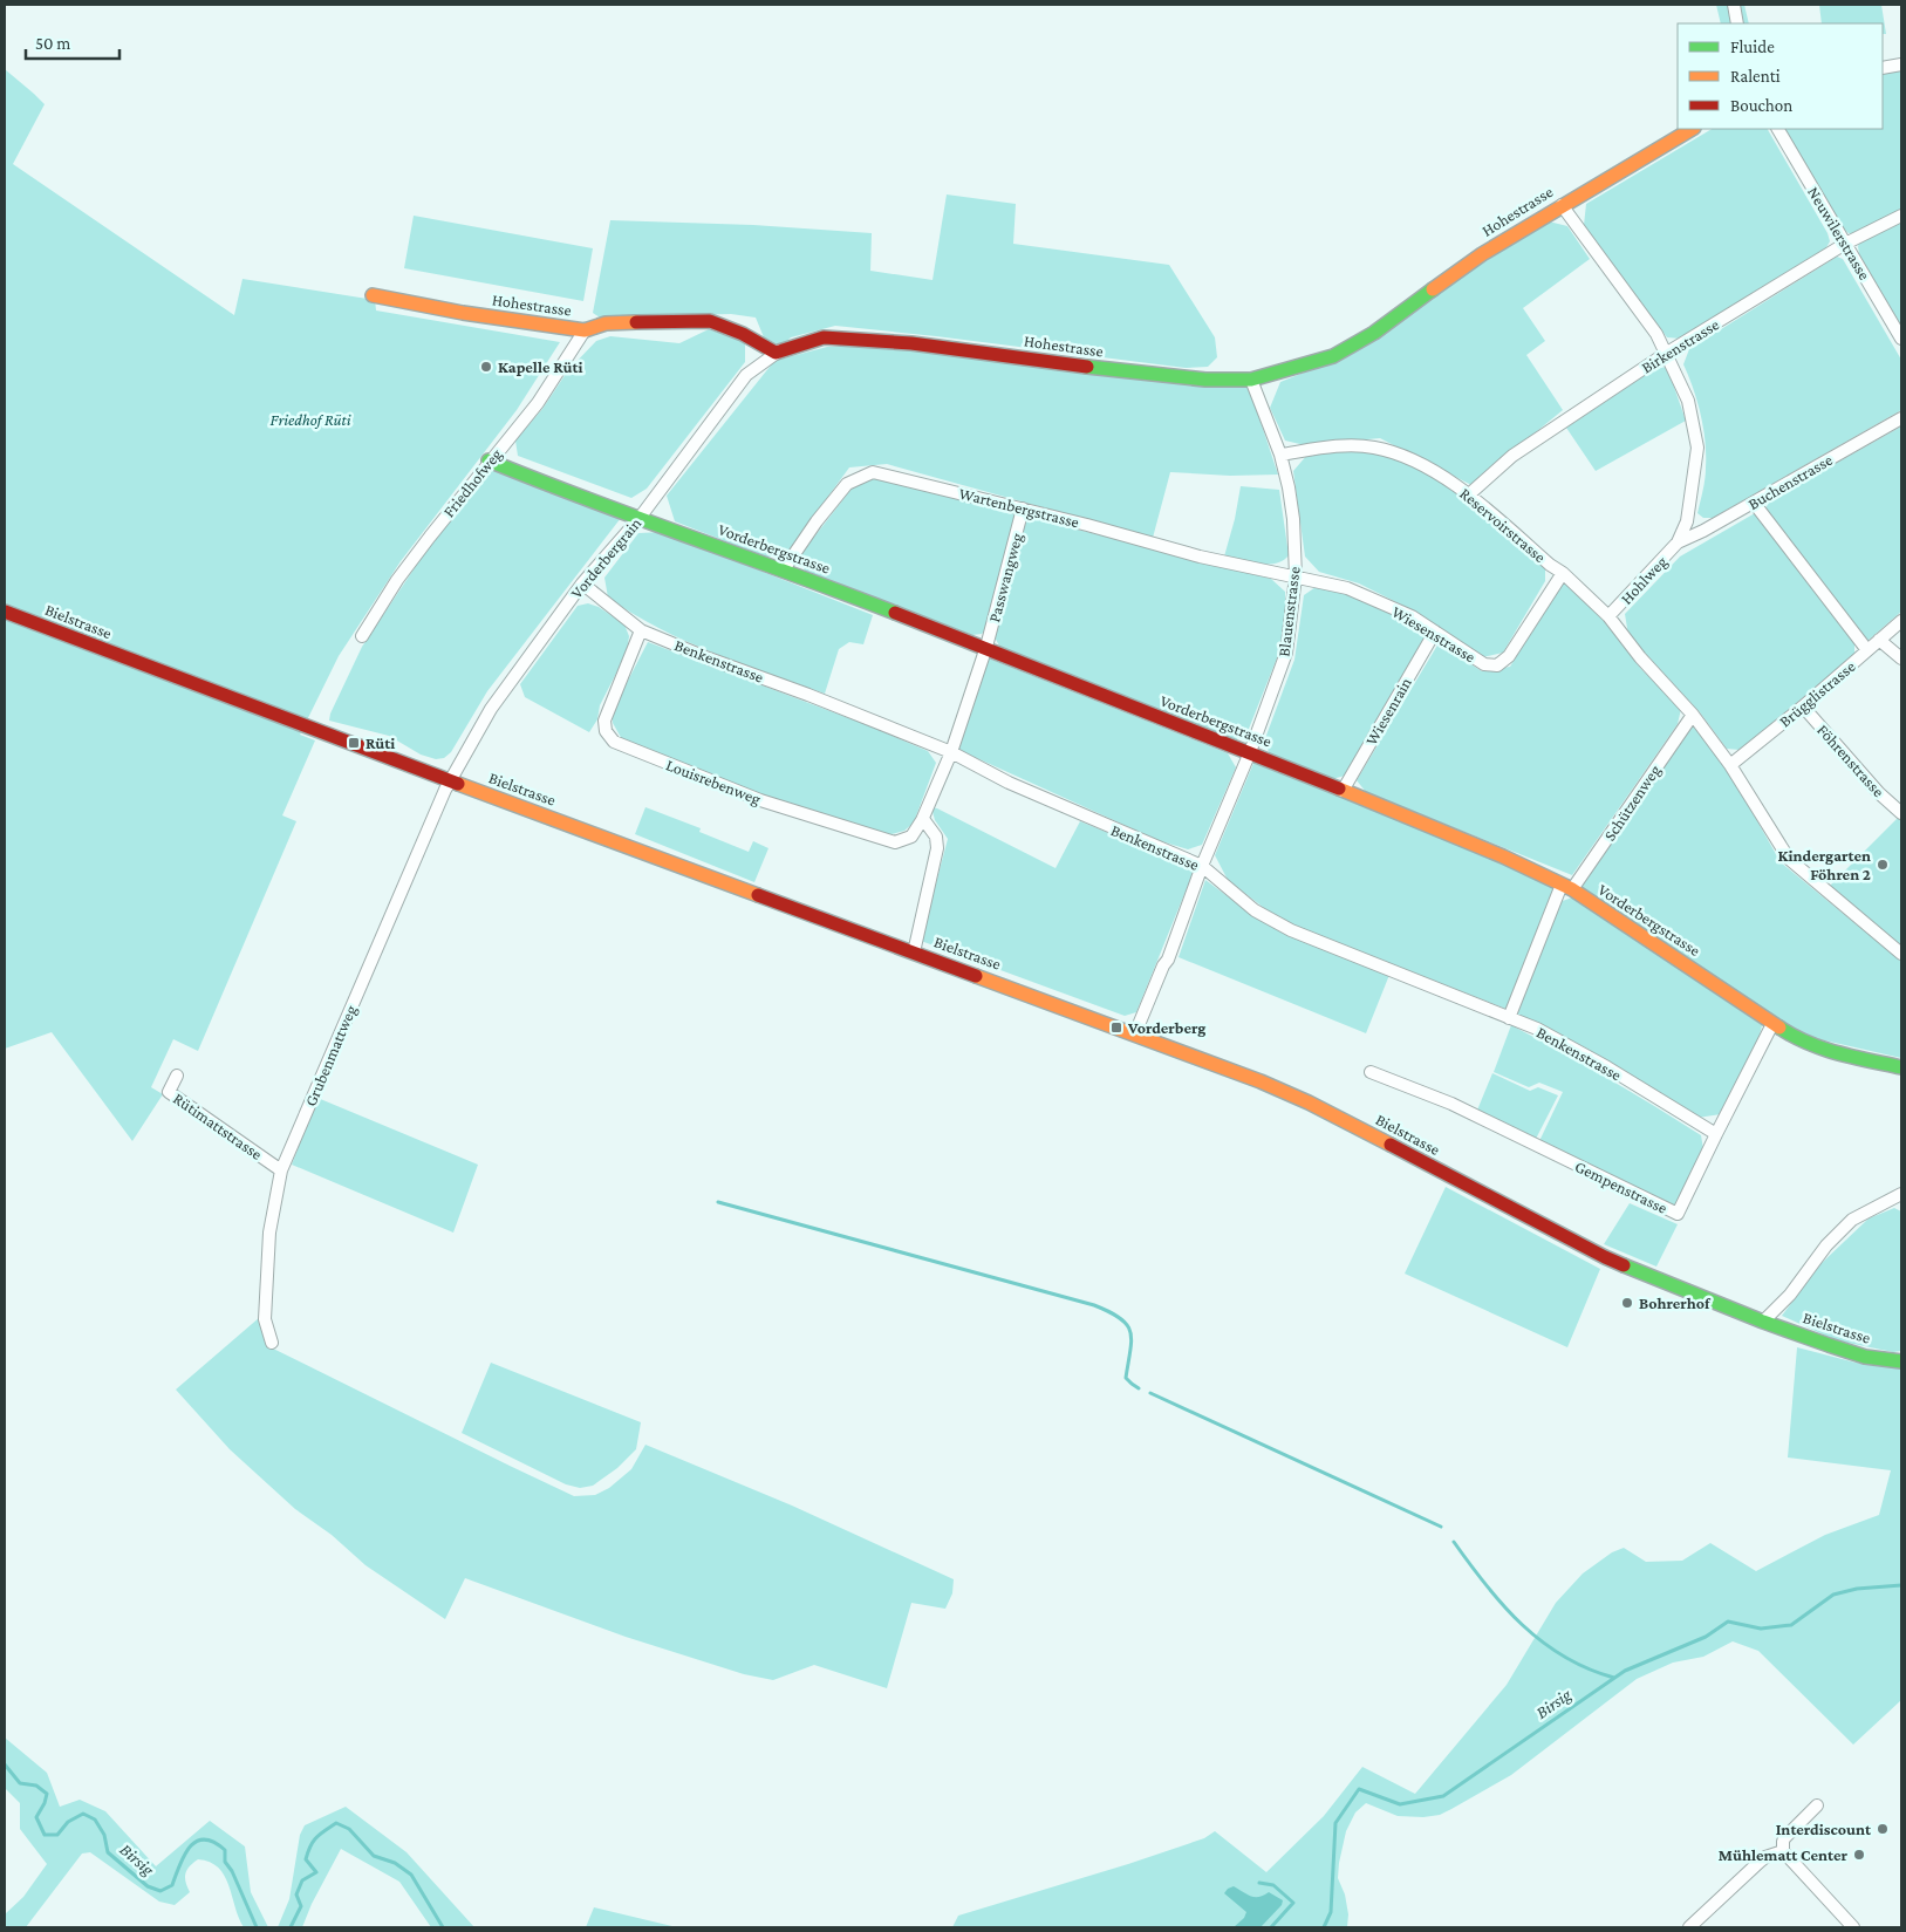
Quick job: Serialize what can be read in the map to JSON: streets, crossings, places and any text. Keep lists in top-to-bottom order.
{
  "streets": {
    "street": [
      "Hohestrasse",
      "Neuwilerstrasse",
      "Birkenstrasse",
      "Buchenstrasse",
      "Friedhofweg",
      "Wartenbergstrasse",
      "Reservoirstrasse",
      "Vorderbergstrasse",
      "Vorderbergrain",
      "Passwangweg",
      "Hohlweg",
      "Blauenstrasse",
      "Bielstrasse",
      "Wiesenstrasse",
      "Benkenstrasse",
      "Brügglistrasse",
      "Wiesenrain",
      "Föhrenstrasse",
      "Louisrebenweg",
      "Schützenweg",
      "Grubenmattweg",
      "Rütimattstrasse",
      "Gempenstrasse"
    ]
  },
  "crossings": [
    ["Hohestrasse", "Friedhofweg"],
    ["Hohestrasse", "Vorderbergrain"],
    ["Hohestrasse", "Hohlweg"],
    ["Hohestrasse", "Blauenstrasse"],
    ["Neuwilerstrasse", "Birkenstrasse"],
    ["Birkenstrasse", "Reservoirstrasse"],
    ["Birkenstrasse", "Hohlweg"],
    ["Buchenstrasse", "Hohlweg"],
    ["Friedhofweg", "Vorderbergstrasse"],
    ["Wartenbergstrasse", "Vorderbergstrasse"],
    ["Wartenbergstrasse", "Passwangweg"],
    ["Wartenbergstrasse", "Blauenstrasse"],
    ["Wartenbergstrasse", "Wiesenstrasse"],
    ["Reservoirstrasse", "Hohlweg"],
    ["Reservoirstrasse", "Blauenstrasse"],
    ["Reservoirstrasse", "Wiesenstrasse"],
    ["Vorderbergstrasse", "Vorderbergrain"],
    ["Vorderbergstrasse", "Passwangweg"],
    ["Vorderbergstrasse", "Blauenstrasse"],
    ["Vorderbergstrasse", "Wiesenrain"],
    ["Vorderbergstrasse", "Schützenweg"],
    ["Vorderbergstrasse", "Gempenstrasse"],
    ["Vorderbergrain", "Bielstrasse"],
    ["Vorderbergrain", "Benkenstrasse"],
    ["Vorderbergrain", "Grubenmattweg"],
    ["Passwangweg", "Benkenstrasse"],
    ["Passwangweg", "Louisrebenweg"],
    ["Hohlweg", "Brügglistrasse"],
    ["Hohlweg", "Schützenweg"],
    ["Blauenstrasse", "Bielstrasse"],
    ["Blauenstrasse", "Wiesenstrasse"],
    ["Blauenstrasse", "Benkenstrasse"],
    ["Bielstrasse", "Grubenmattweg"],
    ["Wiesenstrasse", "Wiesenrain"],
    ["Benkenstrasse", "Louisrebenweg"],
    ["Benkenstrasse", "Schützenweg"],
    ["Benkenstrasse", "Gempenstrasse"],
    ["Brügglistrasse", "Föhrenstrasse"],
    ["Grubenmattweg", "Rütimattstrasse"]
  ],
  "water": ["Birsig"],
  "parks": ["Friedhof Rüti"],
  "places": {
    "other": [
      "Kapelle Rüti",
      "Kindergarten Föhren 2",
      "Bohrerhof",
      "Interdiscount",
      "Mühlematt Center"
    ],
    "transit": ["Rüti", "Vorderberg"]
  },
  "legend": ["Fluide", "Ralenti", "Bouchon"],
  "scale_bar": "50 m"
}
